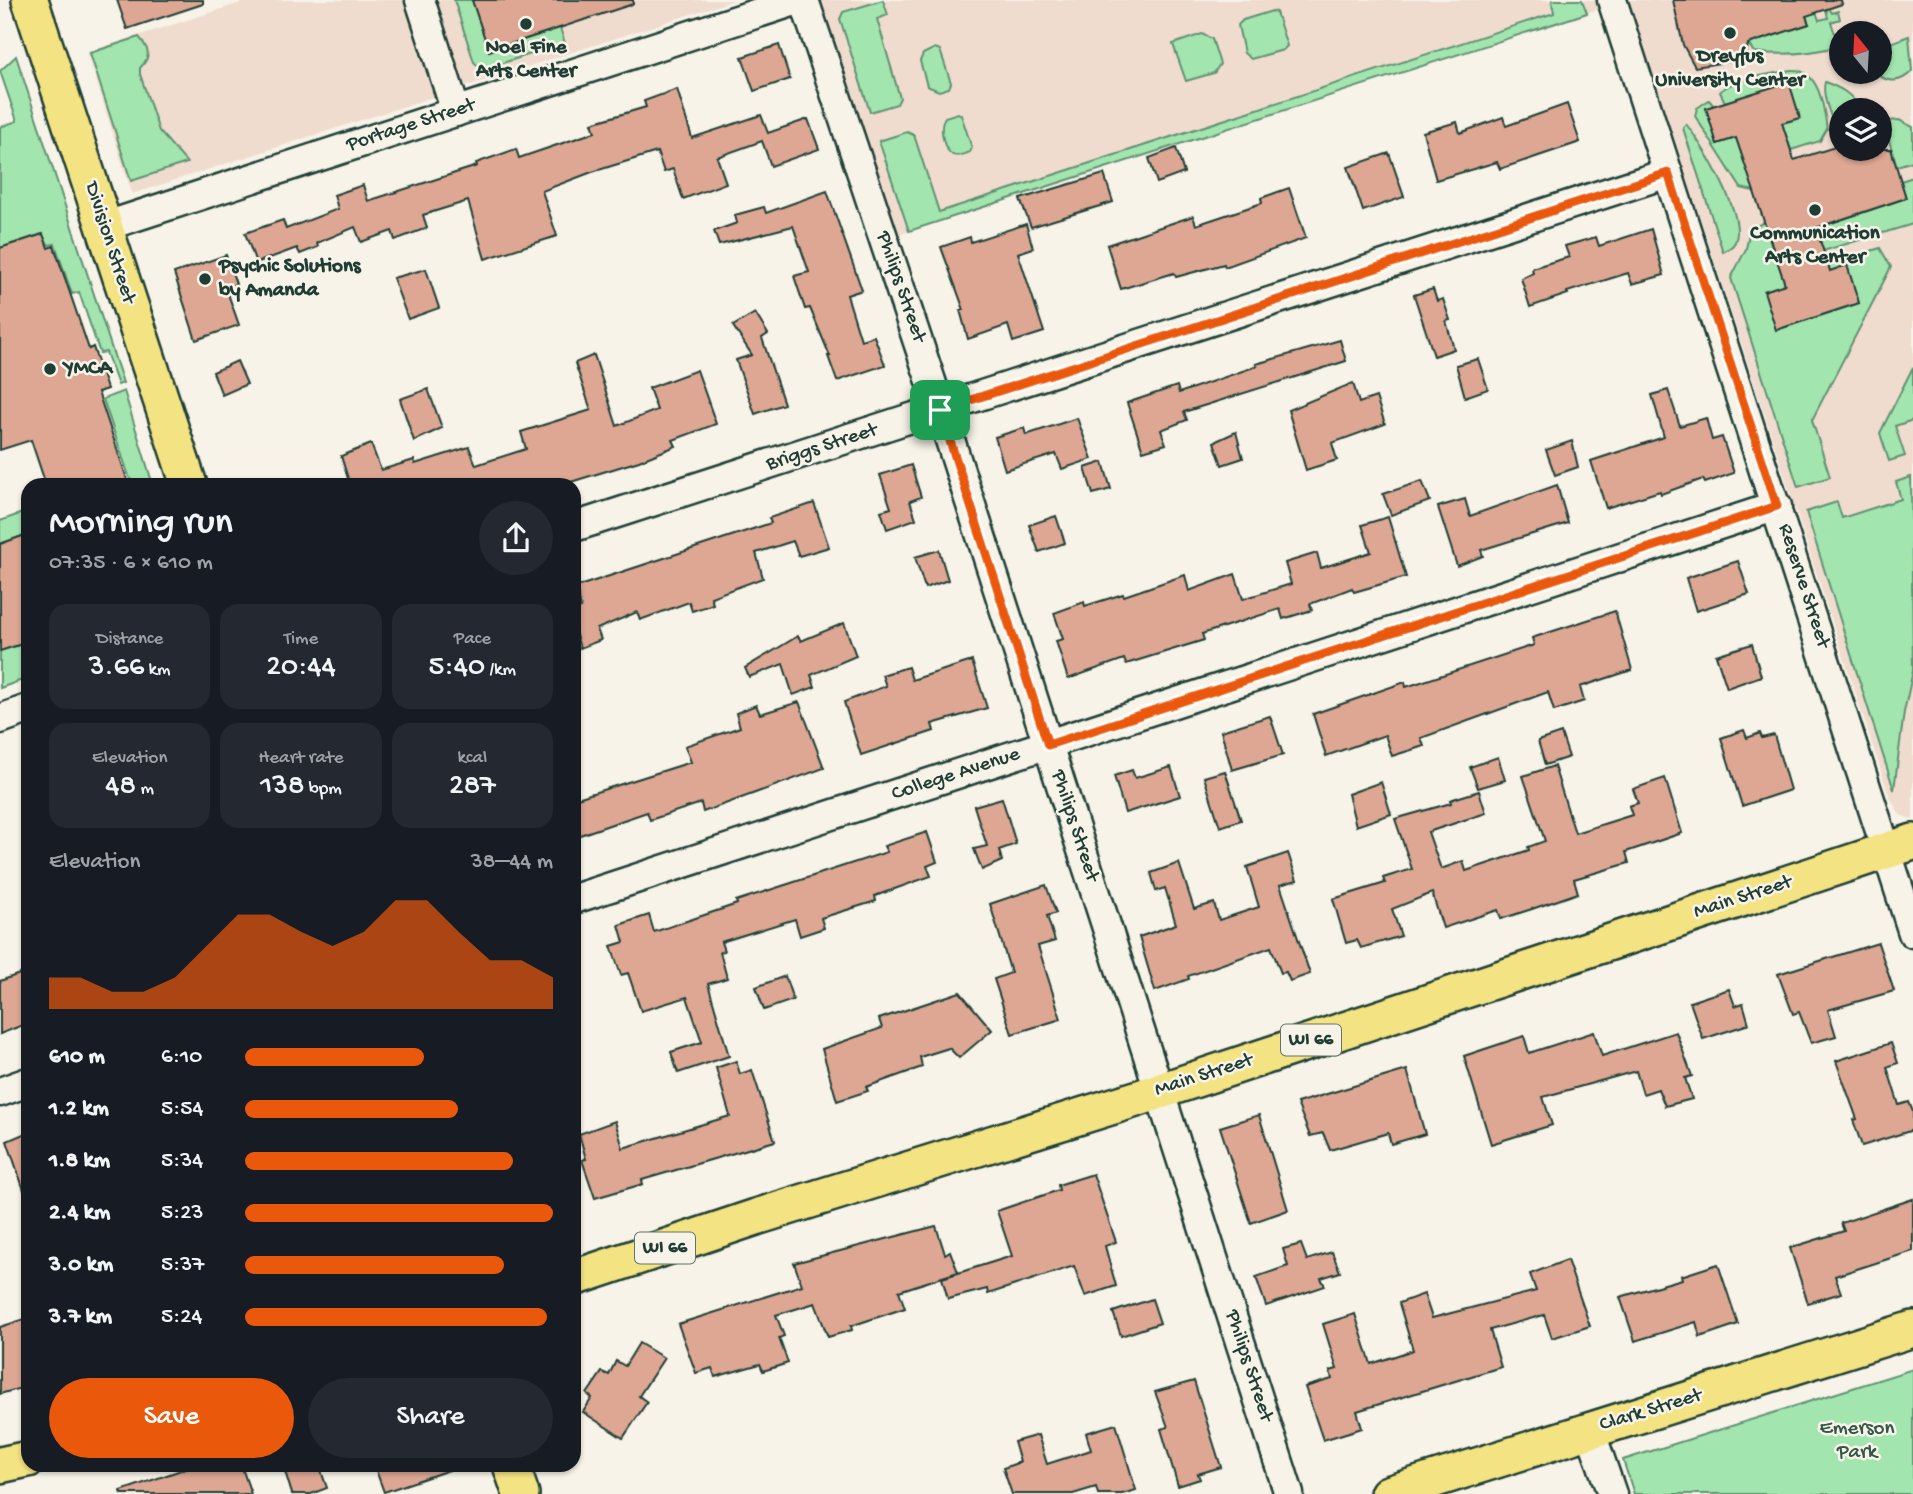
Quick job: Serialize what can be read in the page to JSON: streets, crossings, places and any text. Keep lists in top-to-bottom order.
{
  "streets": {
    "main road": [
      "Division Street",
      "Main Street",
      "WI 66",
      "Clark Street"
    ],
    "street": [
      "Portage Street",
      "Philips Street",
      "Briggs Street",
      "Reserve Street",
      "College Avenue"
    ]
  },
  "crossings": [
    ["Portage Street", "Division Street"],
    ["Philips Street", "Briggs Street"],
    ["Philips Street", "College Avenue"],
    ["Philips Street", "Main Street"],
    ["Briggs Street", "Reserve Street"],
    ["Reserve Street", "College Avenue"],
    ["Reserve Street", "Main Street"]
  ],
  "parks": ["Emerson Park"],
  "places": [
    "Noel Fine Arts Center",
    "Dreyfus University Center",
    "Communication Arts Center",
    "Psychic Solutions by Amanda",
    "YMCA"
  ],
  "north": "top",
  "page": {
    "heading": ["Morning run", "07:35 · 6 × 610 m"],
    "stats": [
      ["Distance", "3.66 km"],
      ["Time", "20:44"],
      ["Pace", "5:40 /km"],
      ["Elevation", "48 m"],
      ["Heart rate", "138 bpm"],
      ["kcal", "287"]
    ],
    "chart": ["Elevation", "38–44 m"],
    "list": [
      {
        "name": "610 m",
        "note": "6:10"
      },
      {
        "name": "1.2 km",
        "note": "5:54"
      },
      {
        "name": "1.8 km",
        "note": "5:34"
      },
      {
        "name": "2.4 km",
        "note": "5:23"
      },
      {
        "name": "3.0 km",
        "note": "5:37"
      },
      {
        "name": "3.7 km",
        "note": "5:24"
      }
    ],
    "buttons": ["Save", "Share"]
  }
}
